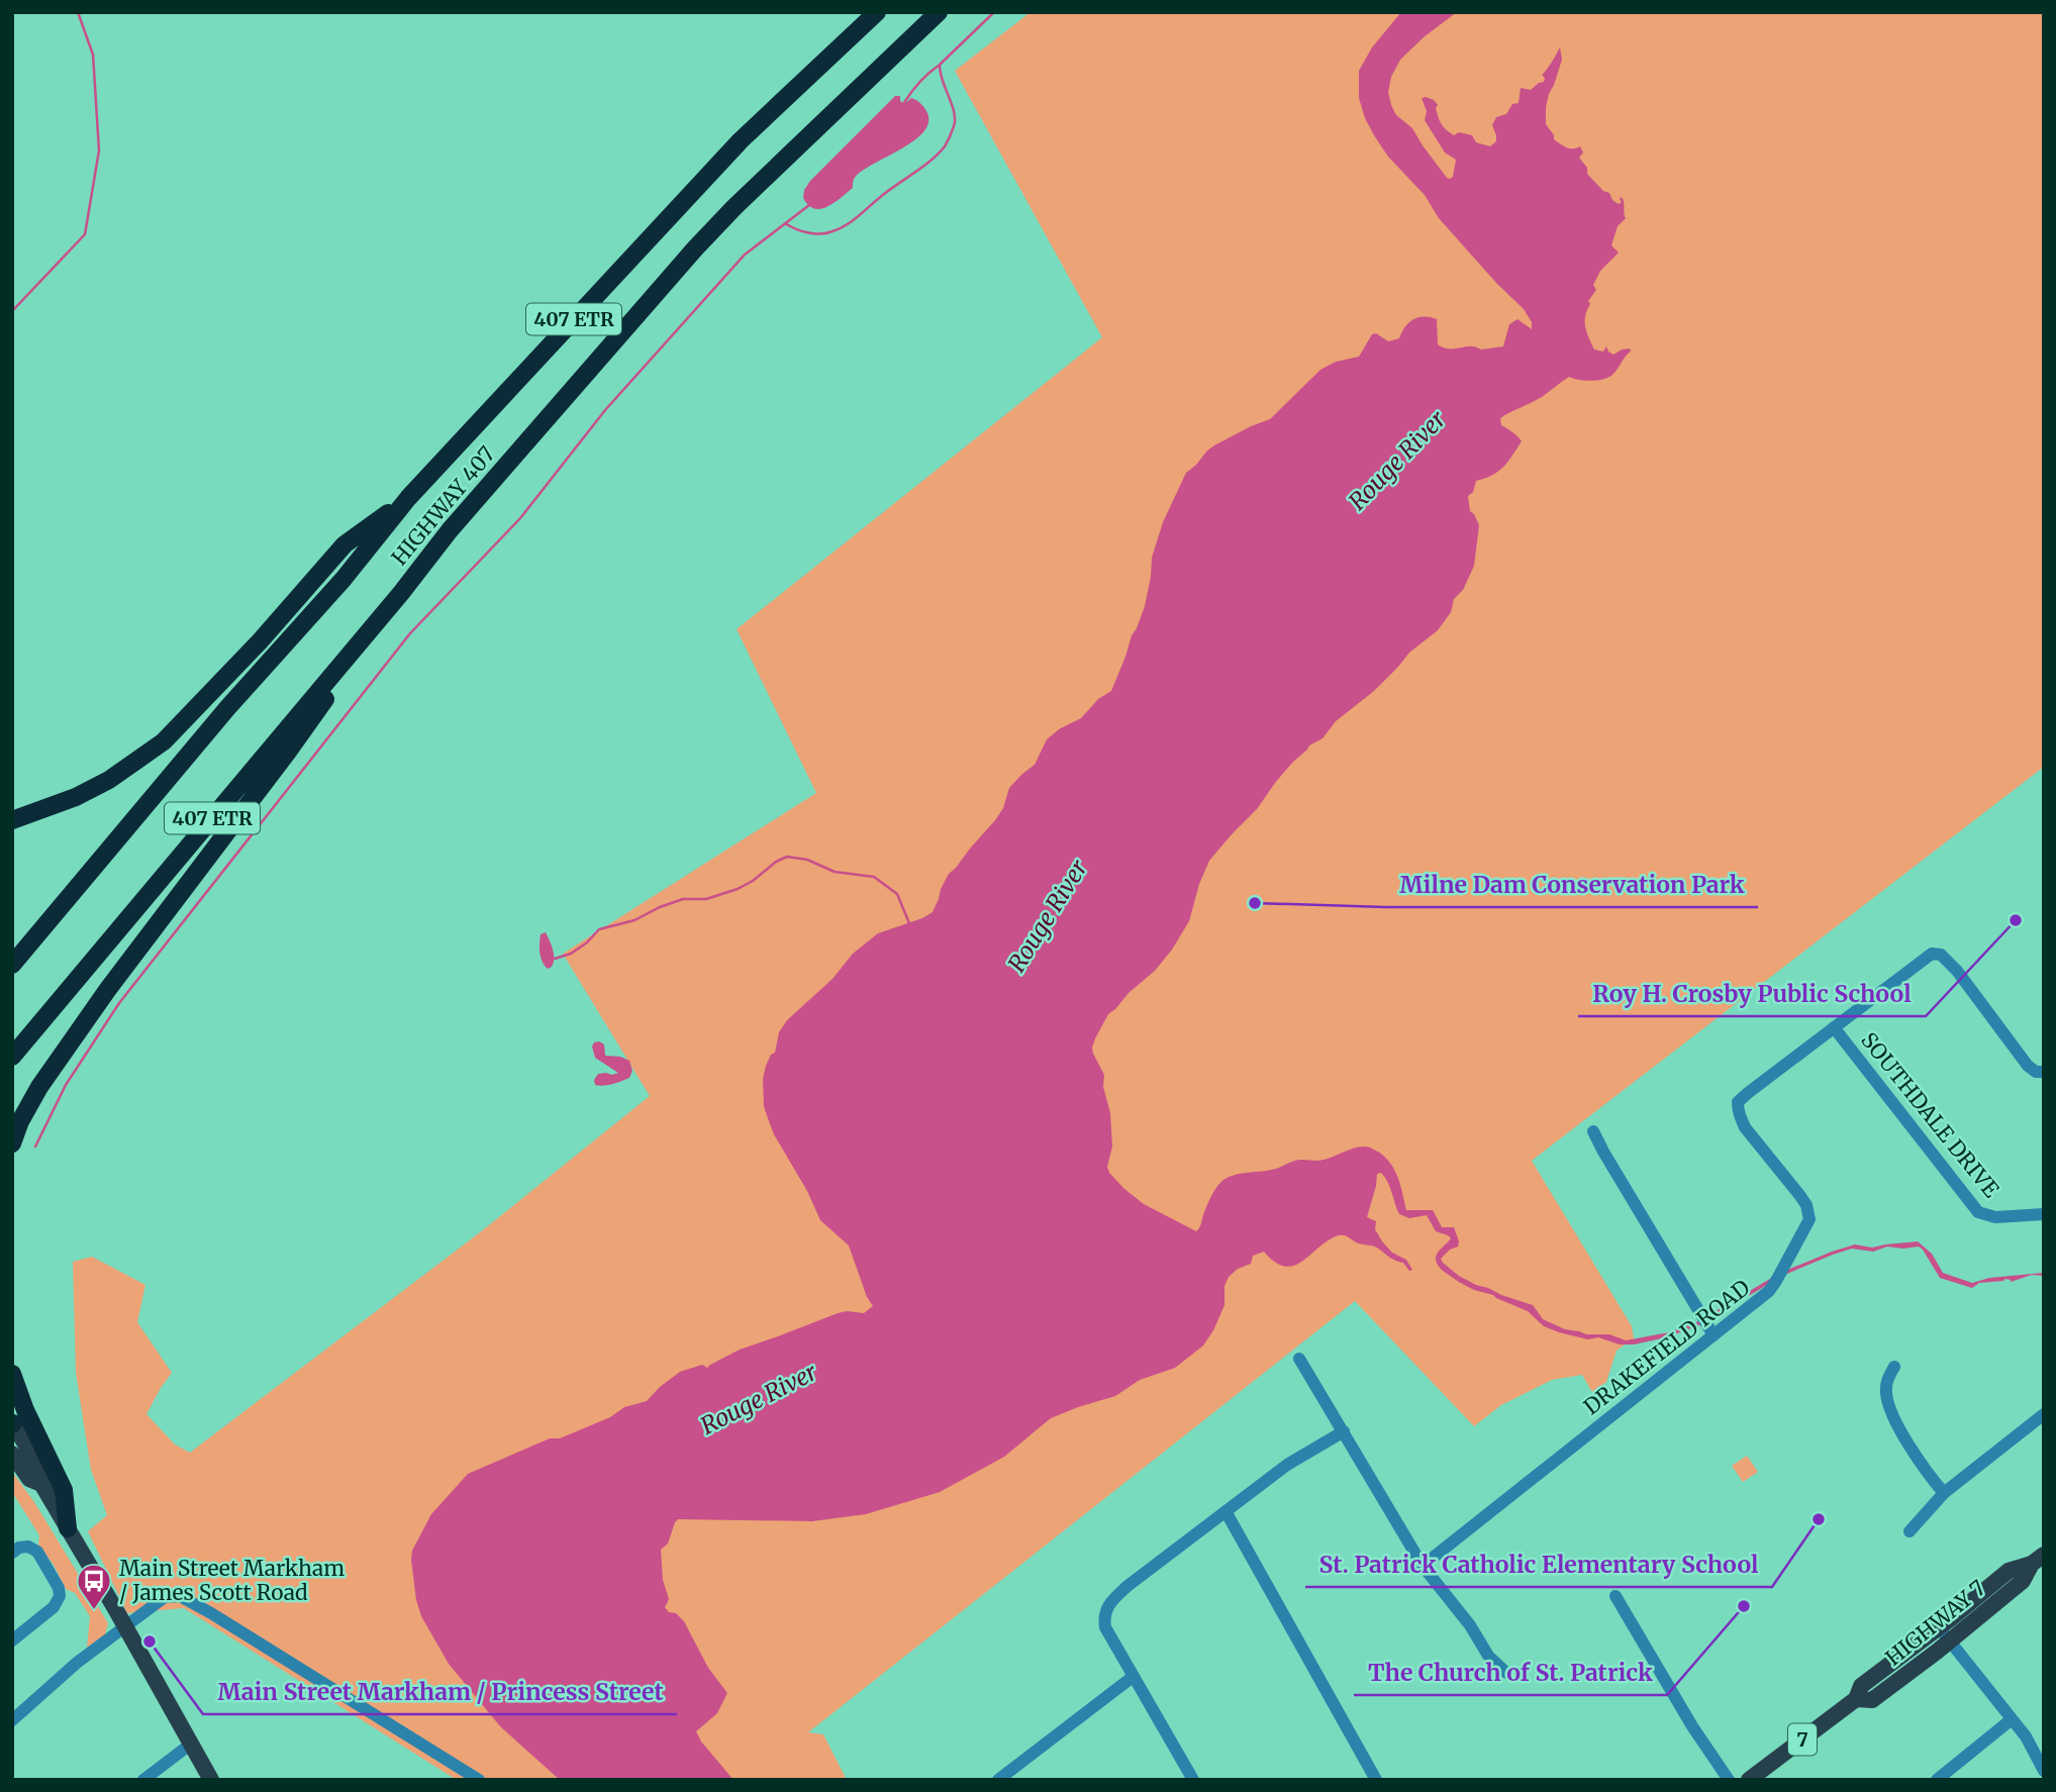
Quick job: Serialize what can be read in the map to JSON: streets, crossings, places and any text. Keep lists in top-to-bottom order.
{
  "streets": {
    "highway": ["407 ETR", "HIGHWAY 407"],
    "main road": ["HIGHWAY 7", "7"],
    "street": ["SOUTHDALE DRIVE", "DRAKEFIELD ROAD"]
  },
  "crossings": [
    ["SOUTHDALE DRIVE", "DRAKEFIELD ROAD"]
  ],
  "water": ["Rouge River"],
  "places": {
    "other": [
      "Milne Dam Conservation Park",
      "Roy H. Crosby Public School",
      "St. Patrick Catholic Elementary School",
      "The Church of St. Patrick",
      "Main Street Markham / Princess Street"
    ],
    "bus stop": ["Main Street Markham / James Scott Road"]
  }
}
